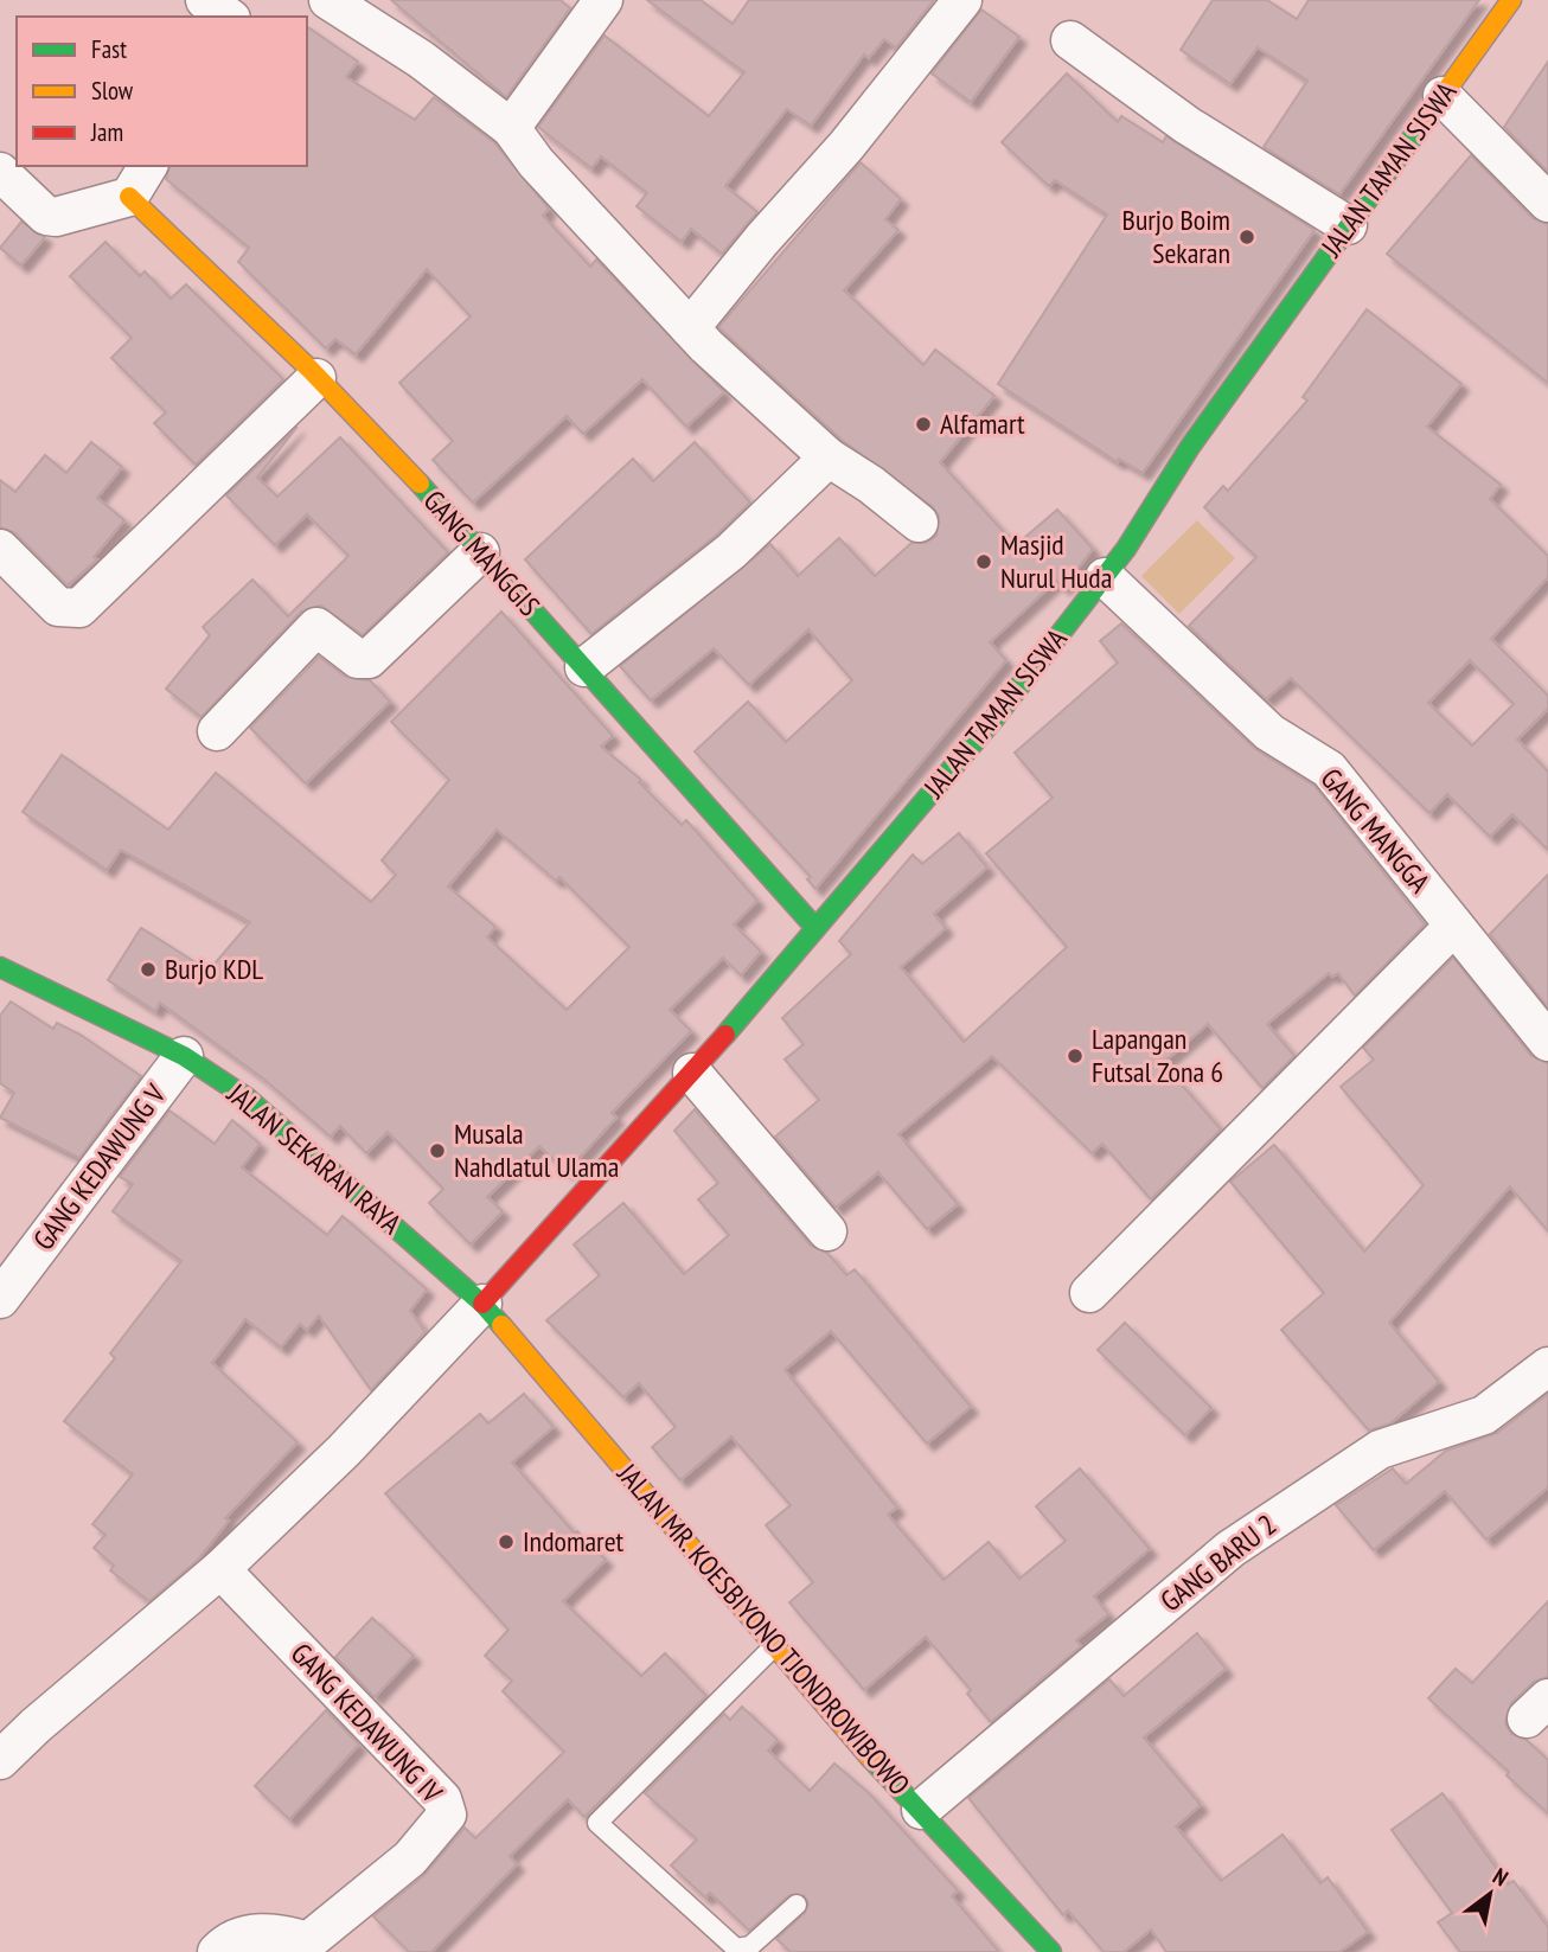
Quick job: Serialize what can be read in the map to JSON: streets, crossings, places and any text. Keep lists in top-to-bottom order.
{
  "streets": {
    "main road": [
      "JALAN TAMAN SISWA",
      "GANG MANGGIS",
      "JALAN SEKARAN RAYA",
      "JALAN MR. KOESBIYONO TJONDROWIBOWO"
    ],
    "street": [
      "GANG MANGGA",
      "GANG KEDAWUNG V",
      "GANG BARU 2",
      "GANG KEDAWUNG IV"
    ]
  },
  "crossings": [
    ["JALAN TAMAN SISWA", "GANG MANGGIS"],
    ["JALAN TAMAN SISWA", "GANG MANGGA"],
    ["JALAN TAMAN SISWA", "JALAN SEKARAN RAYA"],
    ["JALAN TAMAN SISWA", "JALAN MR. KOESBIYONO TJONDROWIBOWO"],
    ["JALAN SEKARAN RAYA", "GANG KEDAWUNG V"],
    ["JALAN SEKARAN RAYA", "JALAN MR. KOESBIYONO TJONDROWIBOWO"],
    ["GANG BARU 2", "JALAN MR. KOESBIYONO TJONDROWIBOWO"]
  ],
  "places": [
    "Burjo Boim Sekaran",
    "Alfamart",
    "Masjid Nurul Huda",
    "Burjo KDL",
    "Lapangan Futsal Zona 6",
    "Musala Nahdlatul Ulama",
    "Indomaret"
  ],
  "legend": ["Fast", "Slow", "Jam"],
  "north": "top right"
}
